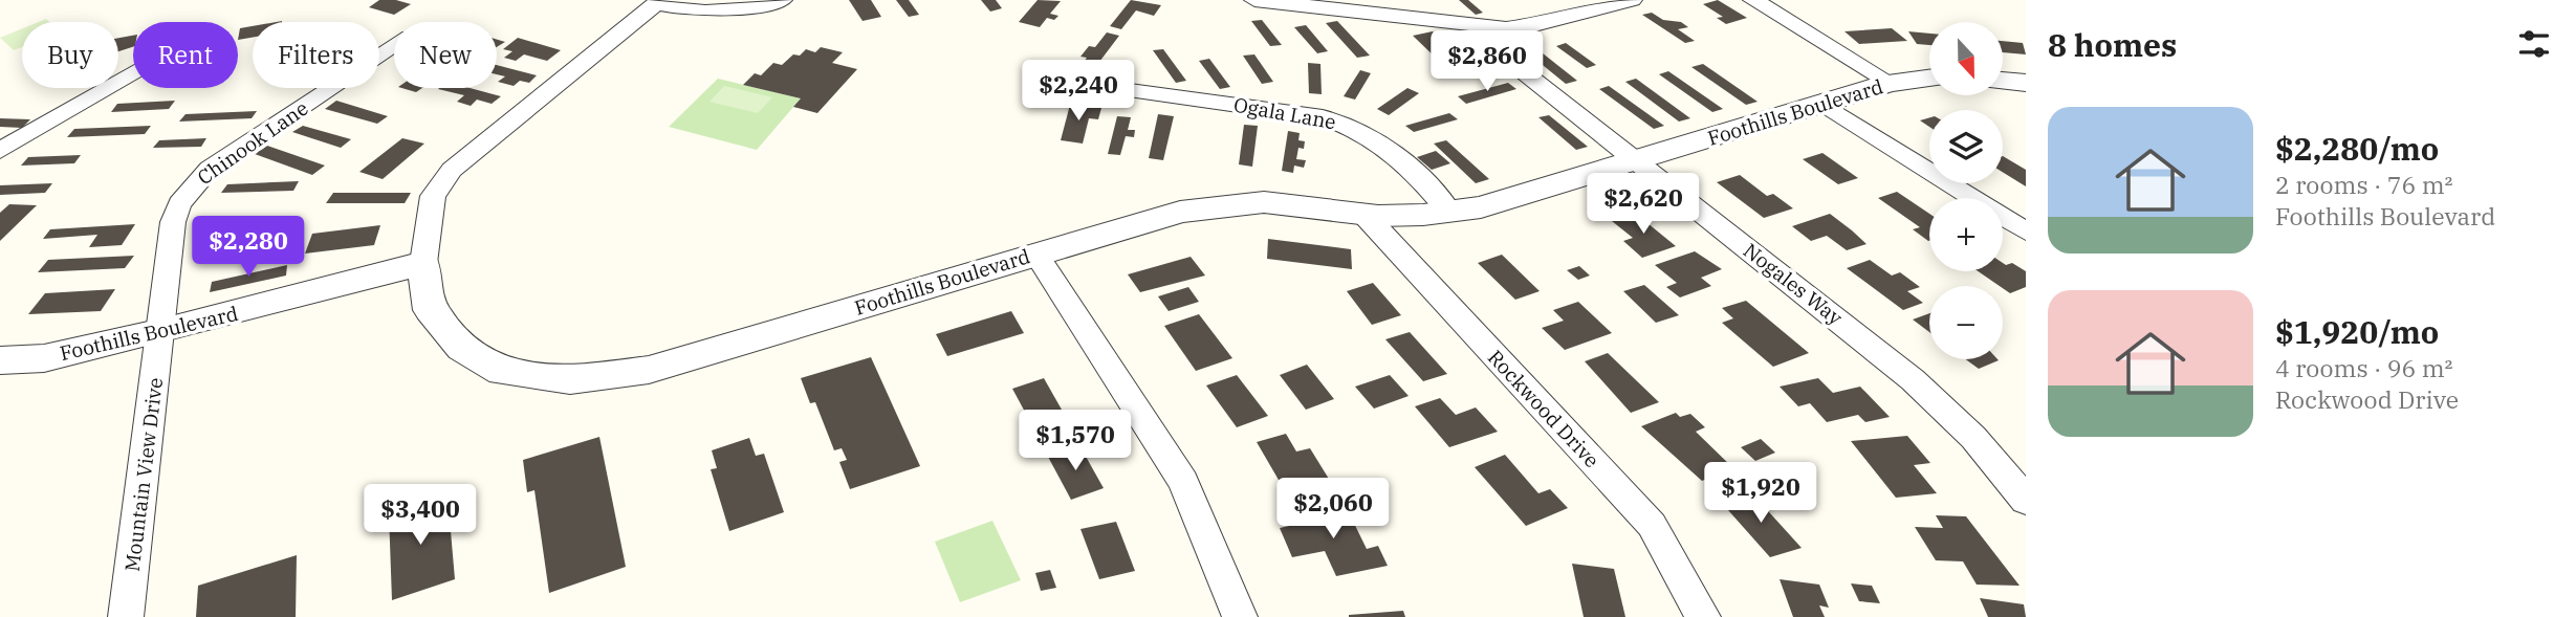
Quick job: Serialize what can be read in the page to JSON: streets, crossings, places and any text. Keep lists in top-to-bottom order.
{
  "streets": {
    "street": [
      "Foothills Boulevard",
      "Ogala Lane",
      "Chinook Lane",
      "Nogales Way",
      "Rockwood Drive",
      "Mountain View Drive"
    ]
  },
  "crossings": [
    ["Foothills Boulevard", "Ogala Lane"],
    ["Foothills Boulevard", "Chinook Lane"],
    ["Foothills Boulevard", "Nogales Way"],
    ["Foothills Boulevard", "Rockwood Drive"],
    ["Foothills Boulevard", "Mountain View Drive"],
    ["Chinook Lane", "Mountain View Drive"]
  ],
  "north": "bottom",
  "page": {
    "heading": "8 homes",
    "map_buttons": ["+", "−"],
    "chip": [
      "Buy",
      "Rent",
      "Filters",
      "New"
    ],
    "price": [
      "$2,860",
      "$2,240",
      "$2,620",
      "$2,280",
      "$1,570",
      "$1,920",
      "$2,060",
      "$3,400"
    ],
    "list": [
      {
        "name": "$2,280/mo",
        "note": "2 rooms · 76 m² · Foothills Boulevard"
      },
      {
        "name": "$1,920/mo",
        "note": "4 rooms · 96 m² · Rockwood Drive"
      }
    ]
  }
}
